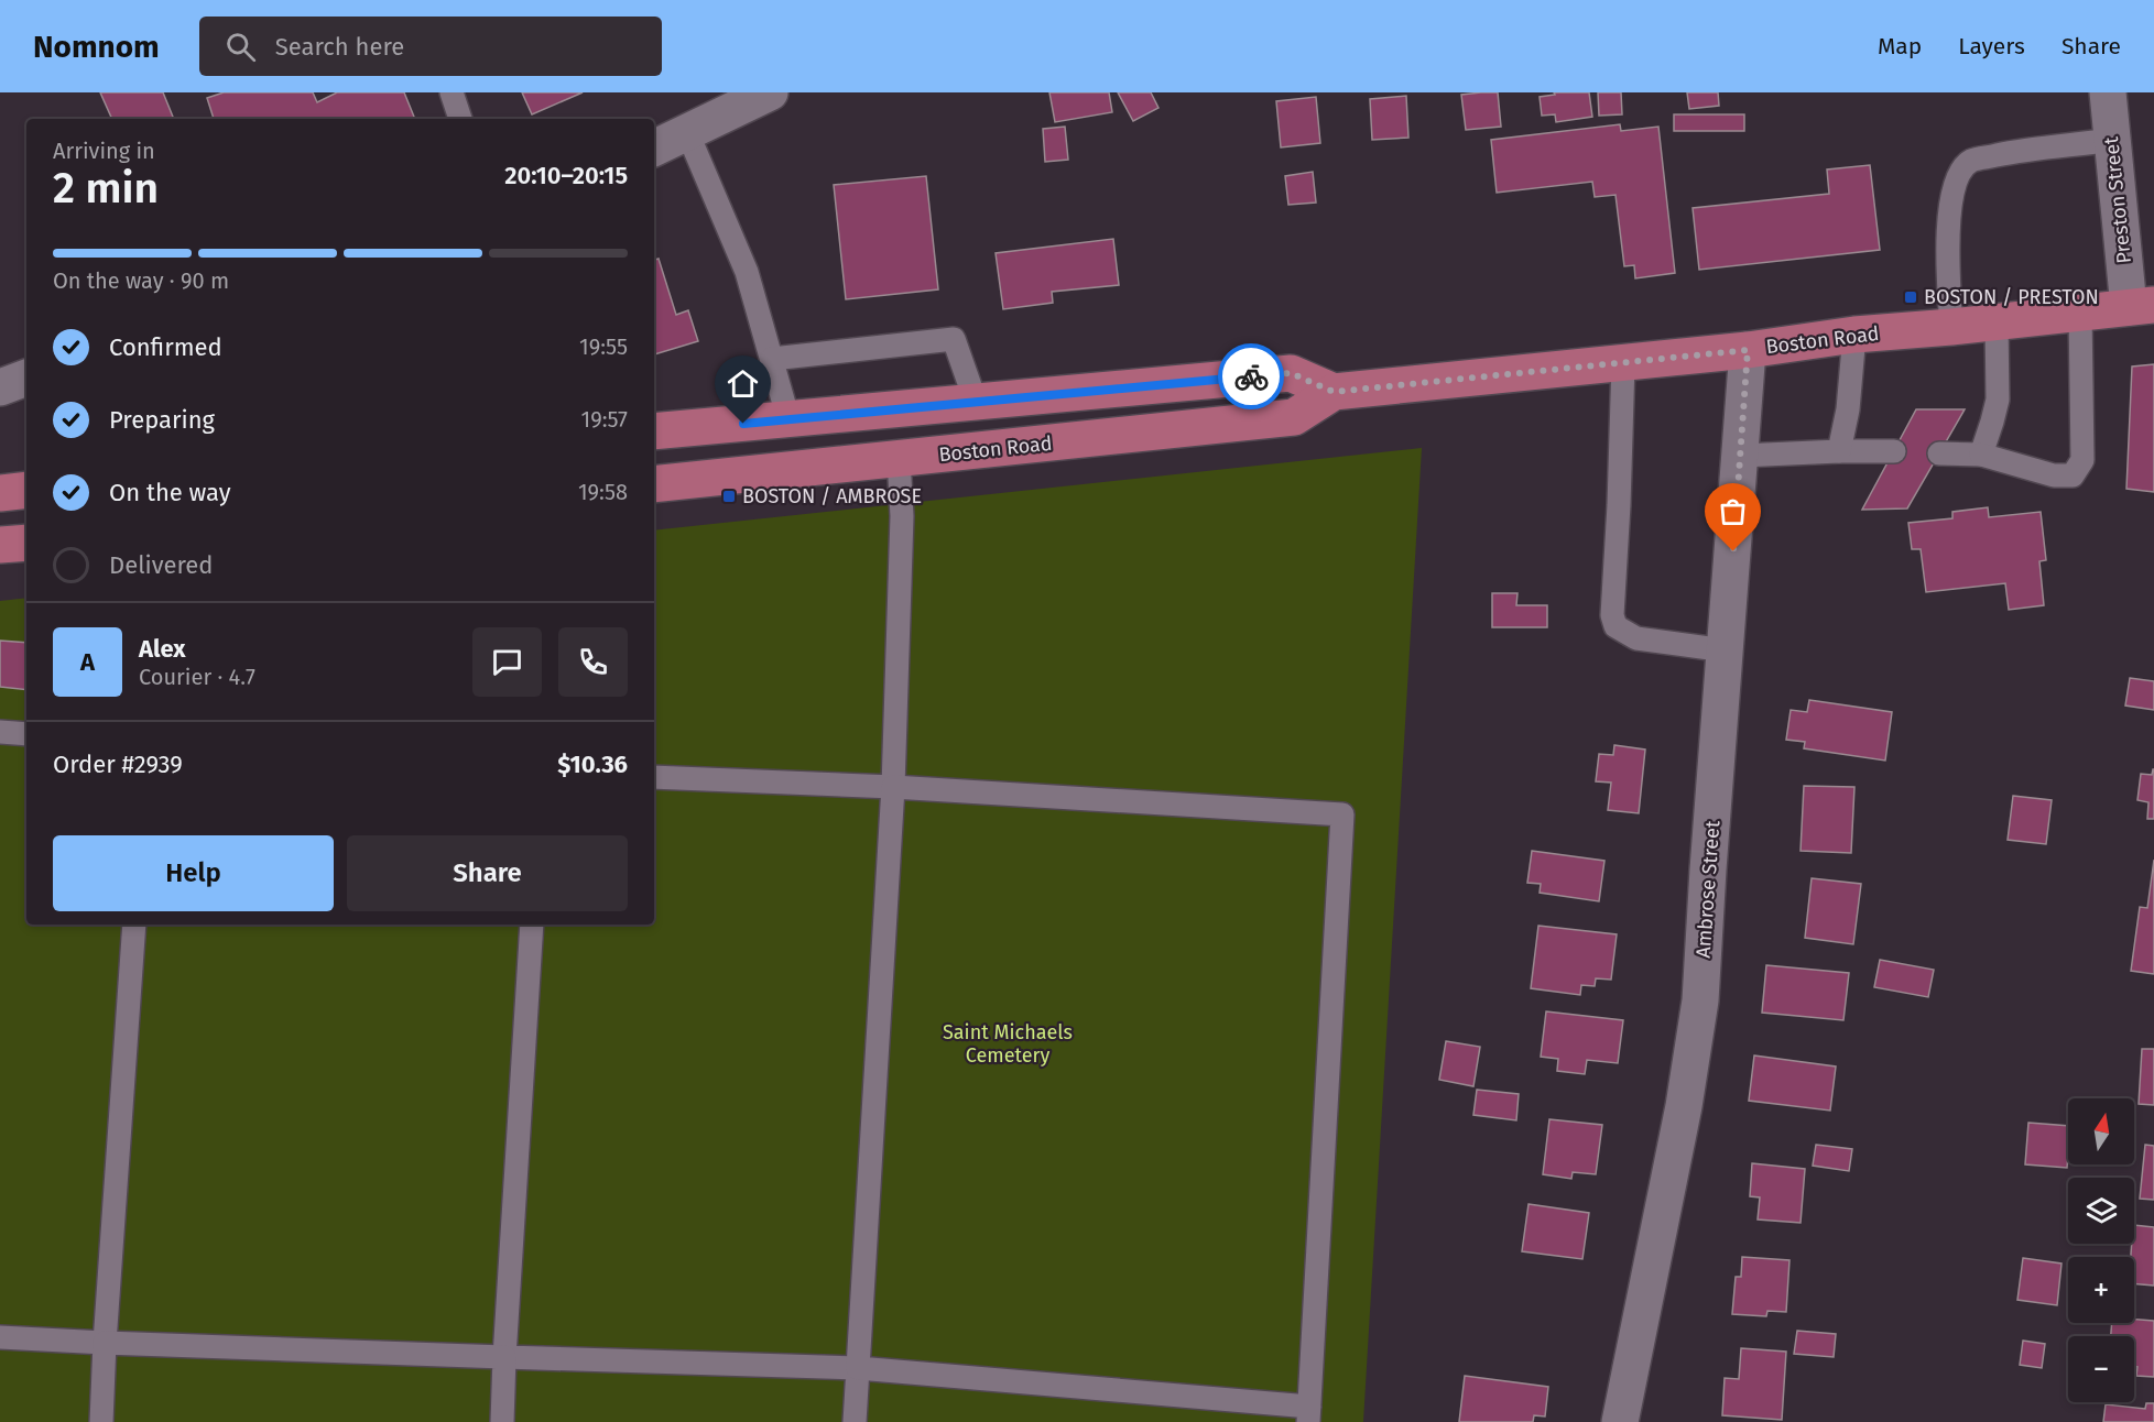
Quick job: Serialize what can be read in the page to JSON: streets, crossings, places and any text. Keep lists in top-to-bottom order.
{
  "streets": {
    "main road": ["Boston Road"],
    "street": ["Preston Street", "Ambrose Street"]
  },
  "crossings": [
    ["Preston Street", "Boston Road"],
    ["Boston Road", "Ambrose Street"]
  ],
  "parks": ["Saint Michaels Cemetery"],
  "places": {
    "transit": ["BOSTON / PRESTON", "BOSTON / AMBROSE"]
  },
  "north": "top",
  "page": {
    "header": "Nomnom",
    "search": "Search here",
    "nav": ["Map", "Layers", "Share"],
    "heading": ["2 min", "Arriving in", "20:10–20:15"],
    "panel": [
      "Alex",
      "Courier · 4.7",
      "Order #2939",
      "$10.36"
    ],
    "bar": "On the way · 90 m",
    "list": [
      ["Confirmed", "19:55"],
      ["Preparing", "19:57"],
      ["On the way", "19:58"],
      "Delivered"
    ],
    "round": "A",
    "buttons": ["Help", "Share"],
    "map_buttons": ["+", "−"]
  }
}
